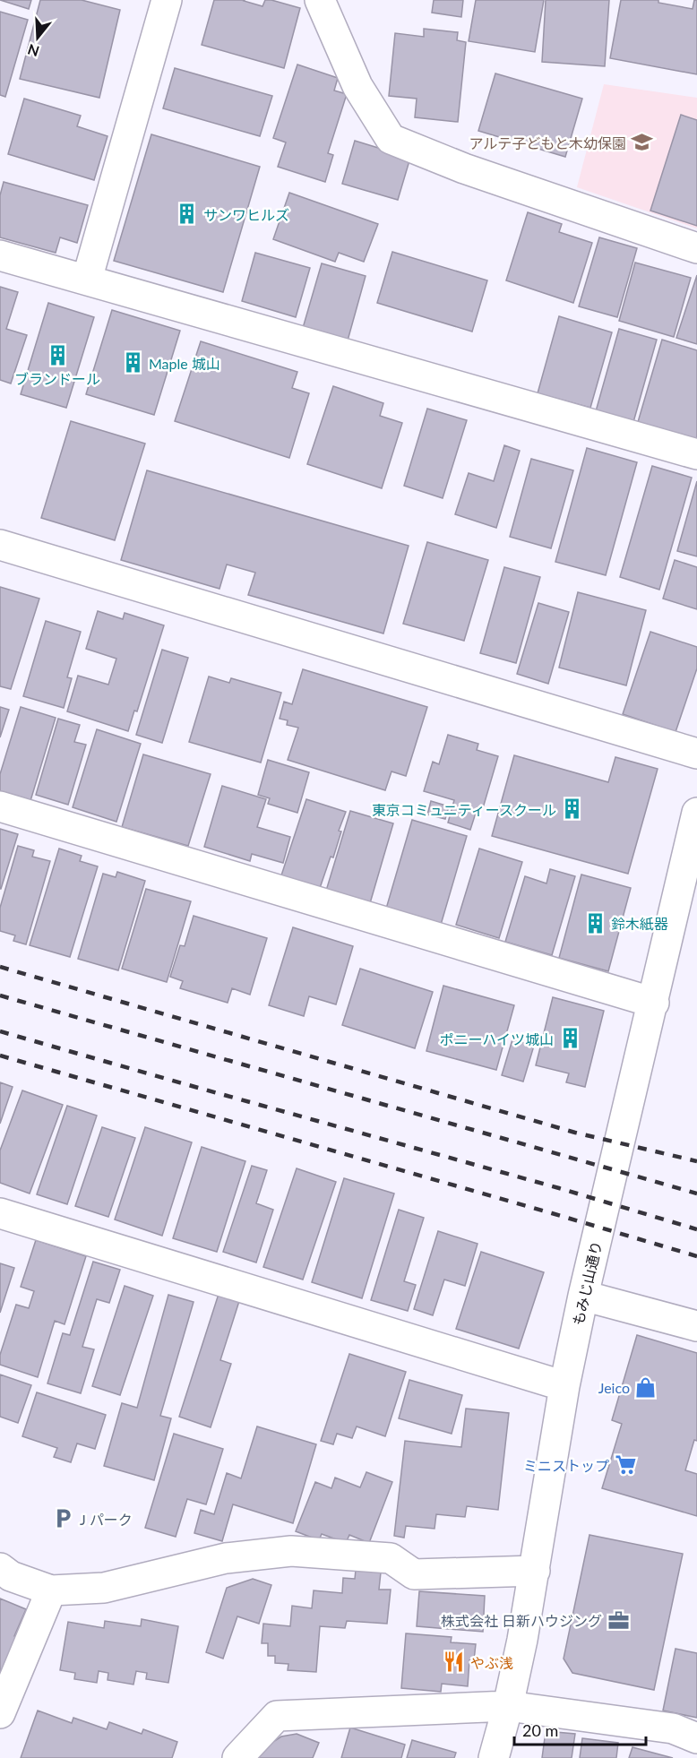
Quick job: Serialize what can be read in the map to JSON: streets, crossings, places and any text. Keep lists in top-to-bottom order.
{
  "streets": {
    "street": ["もみじ山通り"]
  },
  "places": {
    "school or university": ["アルテ子どもと木幼保園"],
    "building": [
      "サンワヒルズ",
      "ブランドール",
      "Maple 城山",
      "東京コミュニティースクール",
      "鈴木紙器",
      "ポニーハイツ城山"
    ],
    "shop": ["Jeico"],
    "supermarket": ["ミニストップ"],
    "parking": ["J パーク"],
    "office": ["株式会社 日新ハウジング"],
    "restaurant": ["やぶ浅"]
  },
  "scale_bar": "20 m",
  "north": "bottom"
}
